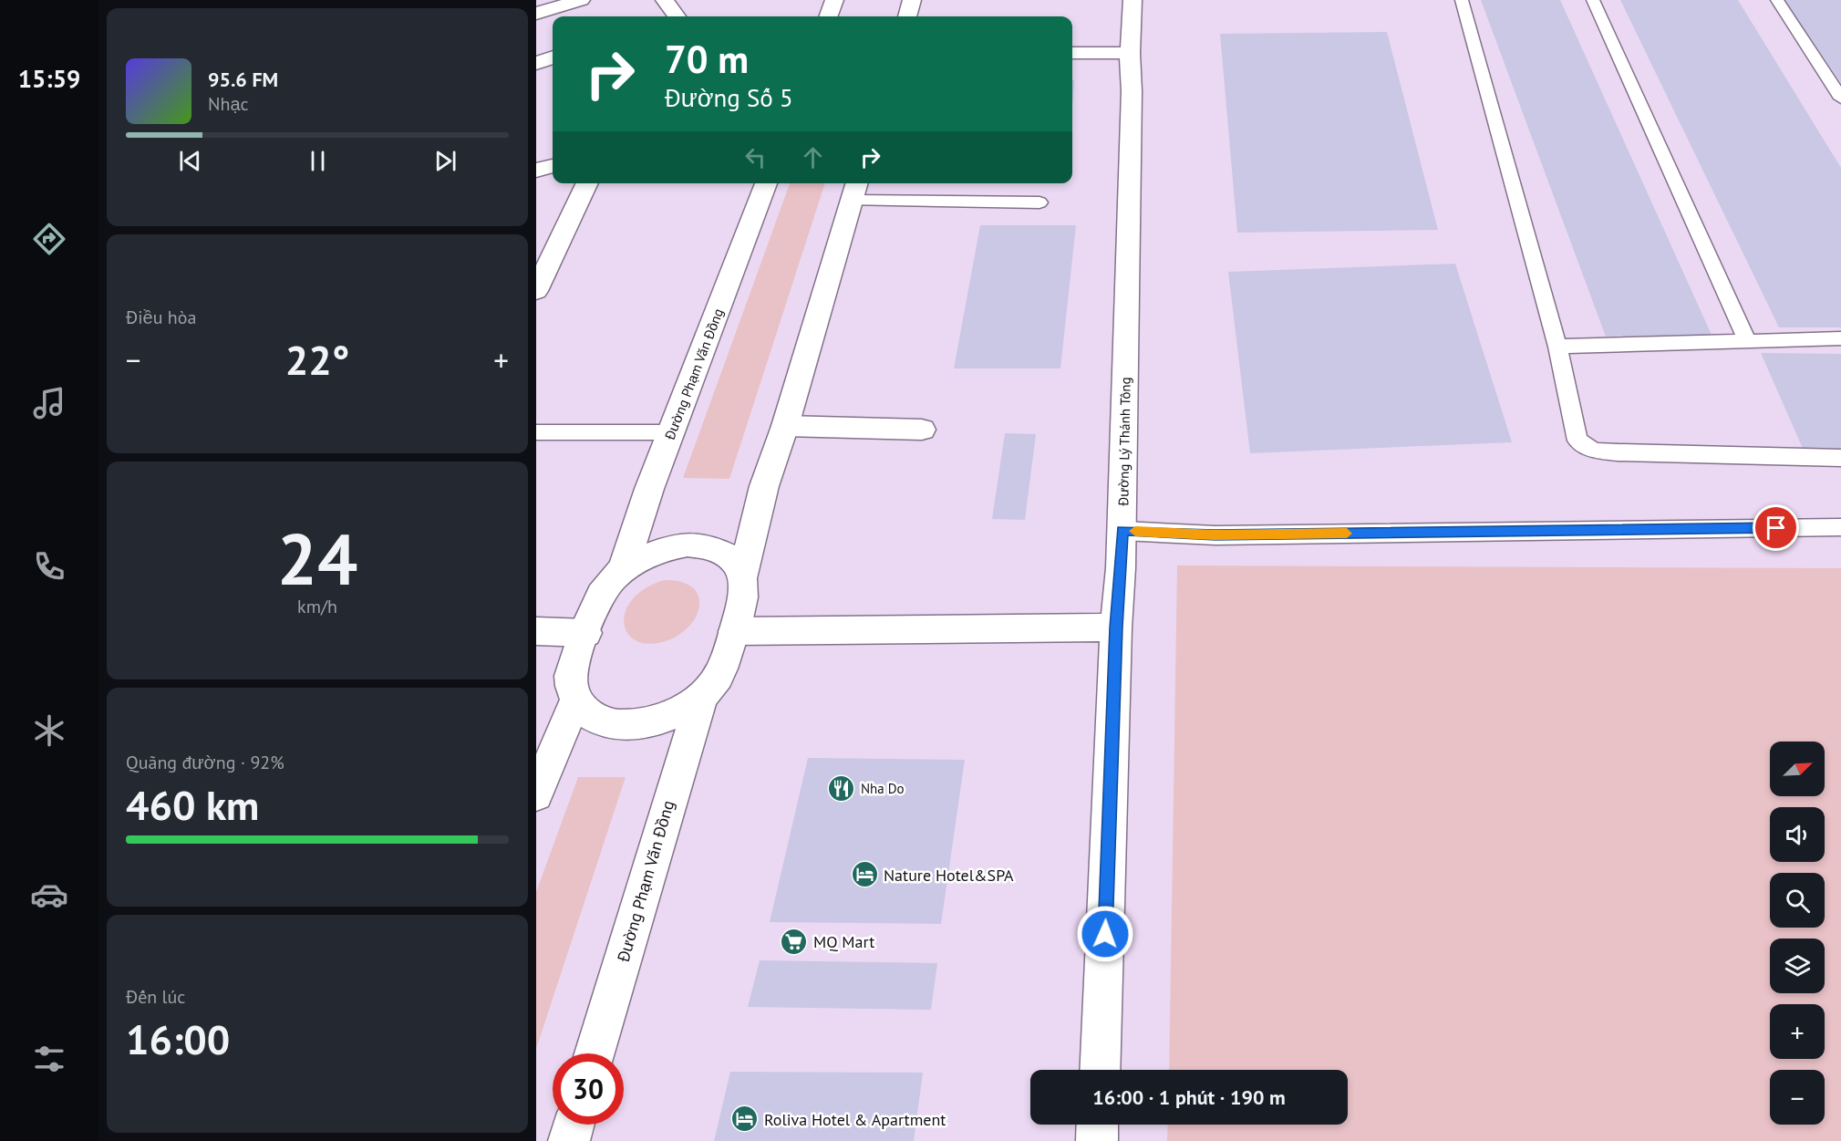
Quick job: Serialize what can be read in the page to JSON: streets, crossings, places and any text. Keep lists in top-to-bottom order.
{
  "streets": {
    "street": ["Đường Phạm Văn Đồng", "Đường Lý Thánh Tông"]
  },
  "places": {
    "restaurant": ["Nha Do"],
    "hotel": ["Nature Hotel&SPA", "Roliva Hotel & Apartment"],
    "supermarket": ["MQ Mart"]
  },
  "north": "top right",
  "page": {
    "tabs": "15:59",
    "turn": ["70 m", "Đường Số 5"],
    "song": ["95.6 FM", "Nhạc"],
    "tile": [
      "Điều hòa",
      ["24", "km/h"],
      ["Quãng đường · 92%", "460 km"],
      ["Đến lúc", "16:00"]
    ],
    "heat": ["−", "22°", "+"],
    "map_buttons": ["+", "−"],
    "limit": "30",
    "trip": "16:00 · 1 phút · 190 m"
  }
}
